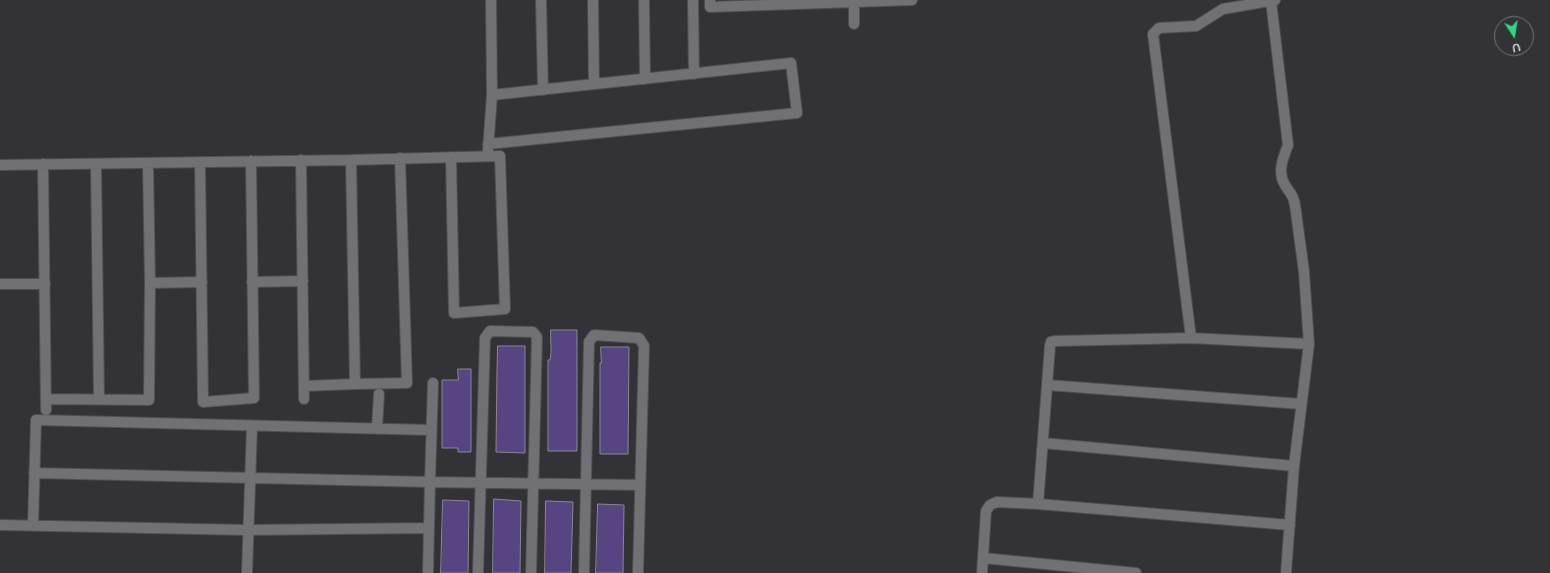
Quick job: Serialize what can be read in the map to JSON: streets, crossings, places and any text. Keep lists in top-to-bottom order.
{
  "north": "bottom"
}
